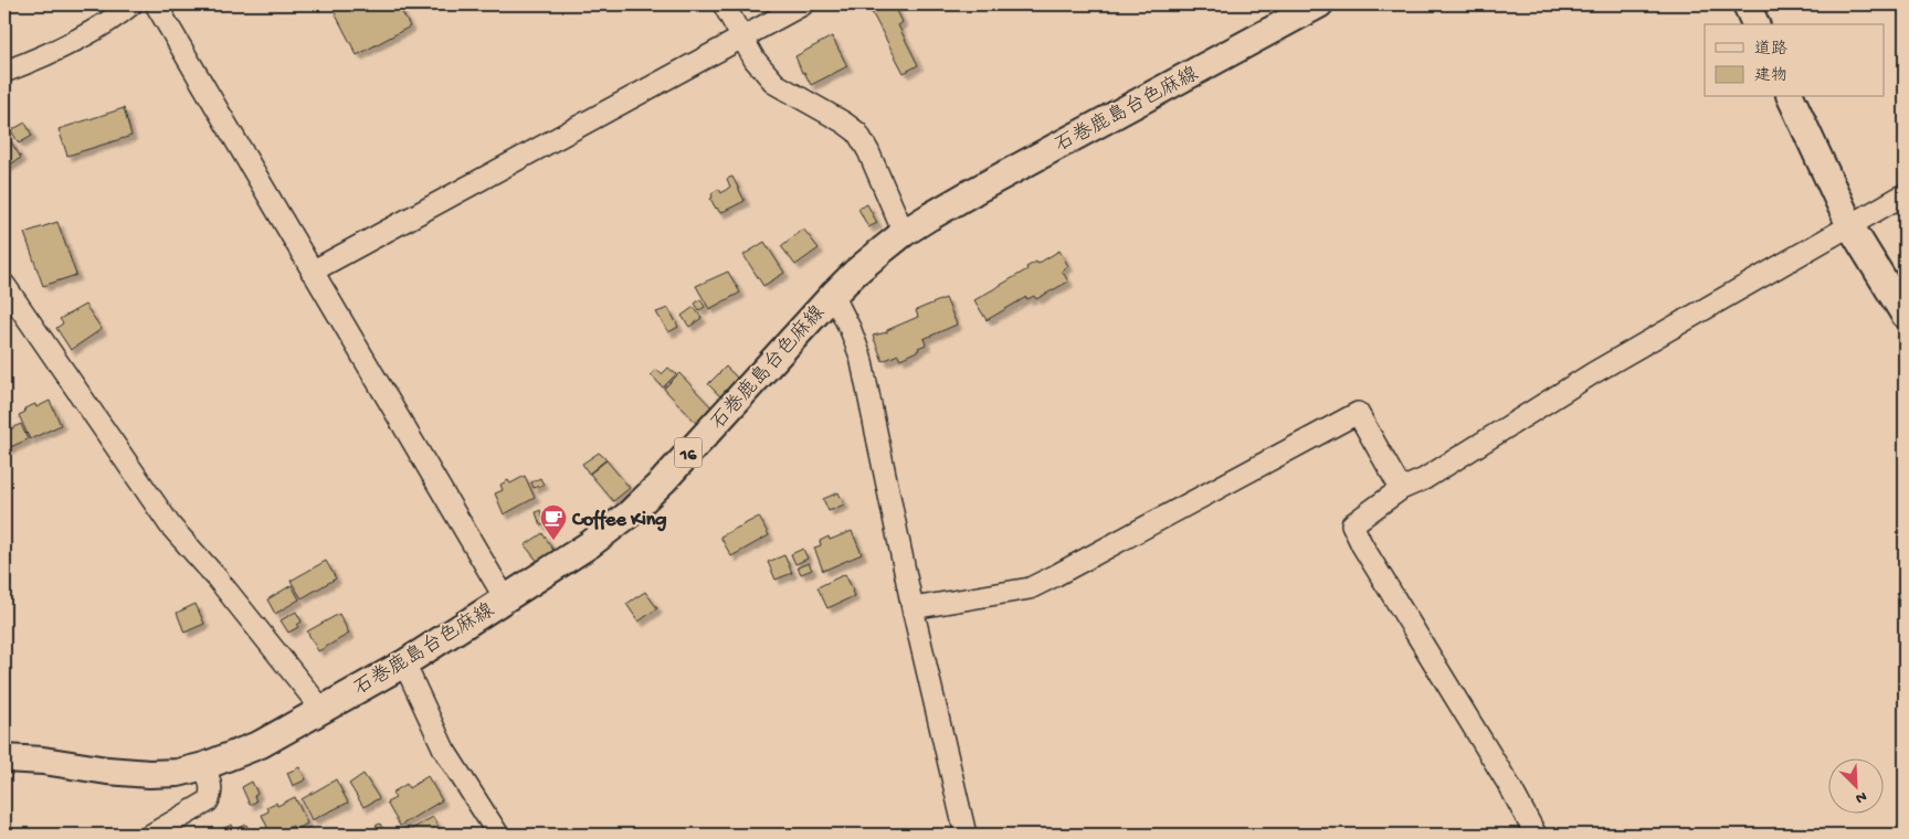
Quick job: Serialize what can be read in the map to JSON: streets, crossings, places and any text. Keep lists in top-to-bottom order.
{
  "streets": {
    "main road": ["石巻鹿島台色麻線", "16"]
  },
  "places": {
    "cafe": ["Coffee King"]
  },
  "legend": ["道路", "建物"],
  "north": "bottom right"
}
